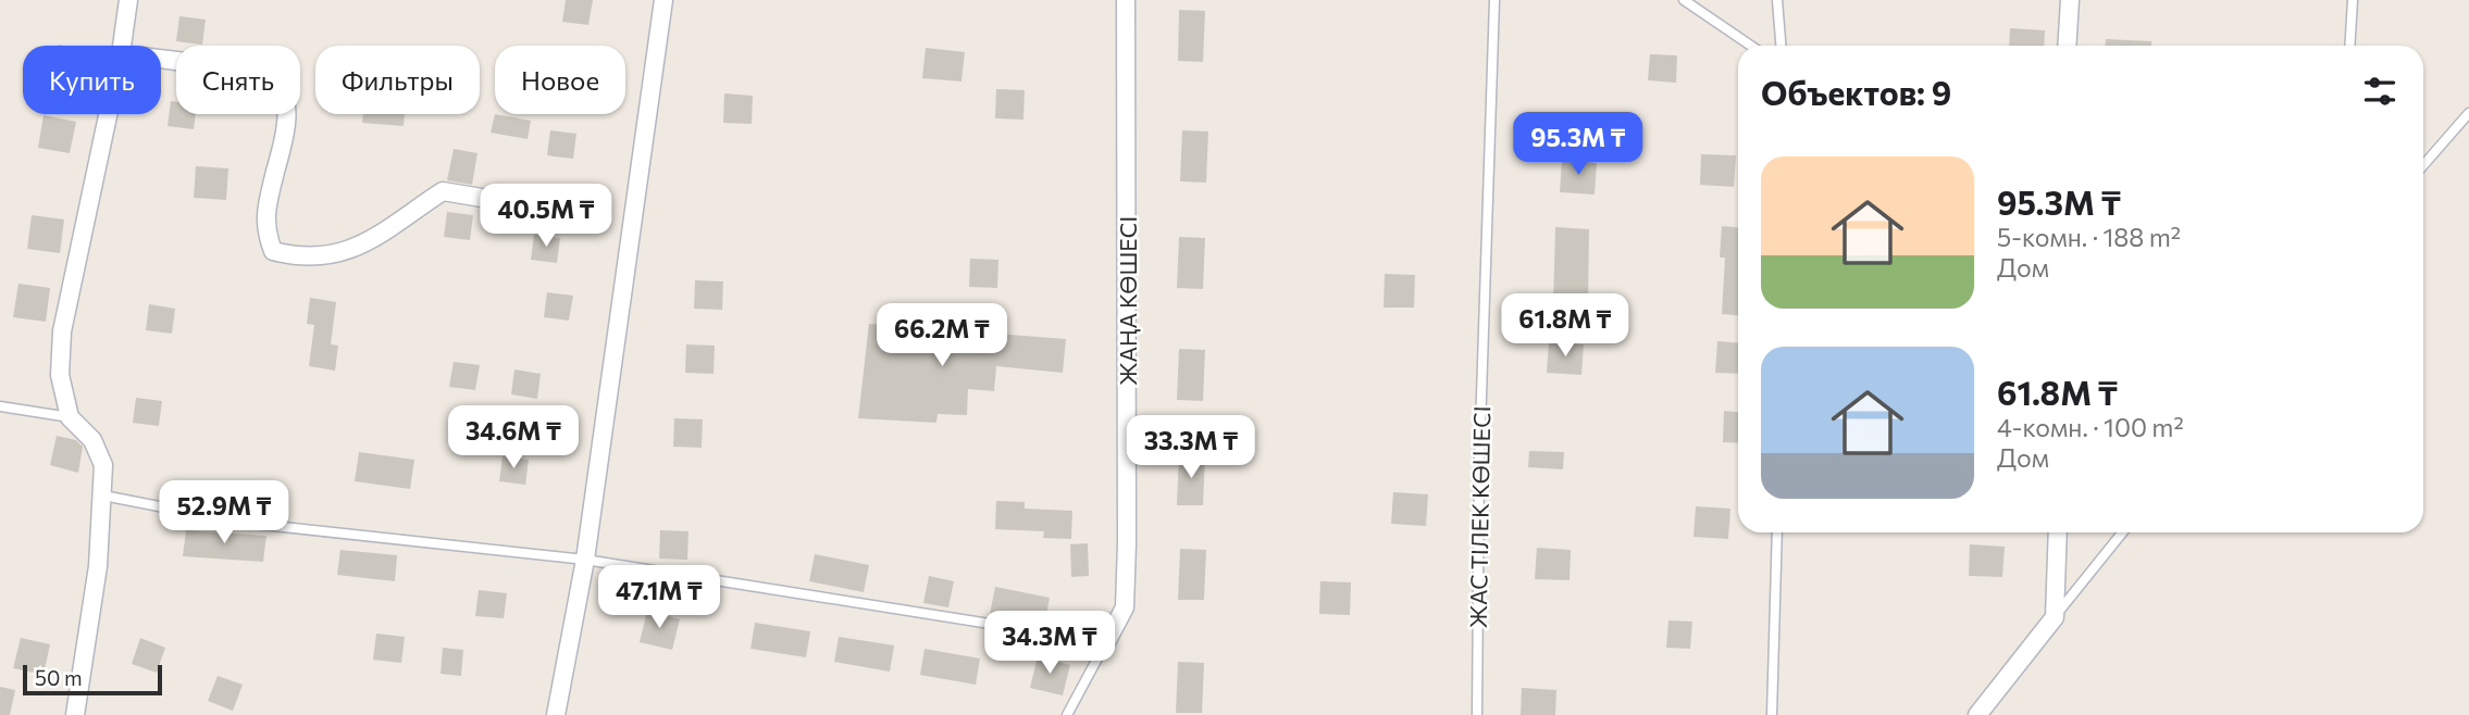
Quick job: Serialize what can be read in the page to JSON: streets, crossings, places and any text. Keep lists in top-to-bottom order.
{
  "streets": {
    "street": ["ЖАҢА КӨШЕСІ"],
    "lane": ["ЖАС ТІЛЕК КӨШЕСІ"]
  },
  "scale_bar": "50 m",
  "page": {
    "chip": [
      "Купить",
      "Снять",
      "Фильтры",
      "Новое"
    ],
    "heading": "Объектов: 9",
    "price": [
      "95.3M ₸",
      "40.5M ₸",
      "61.8M ₸",
      "66.2M ₸",
      "34.6M ₸",
      "33.3M ₸",
      "52.9M ₸",
      "47.1M ₸",
      "34.3M ₸"
    ],
    "list": [
      {
        "name": "95.3M ₸",
        "note": "5-комн. · 188 m² · Дом"
      },
      {
        "name": "61.8M ₸",
        "note": "4-комн. · 100 m² · Дом"
      }
    ],
    "scale": "50 m"
  }
}
